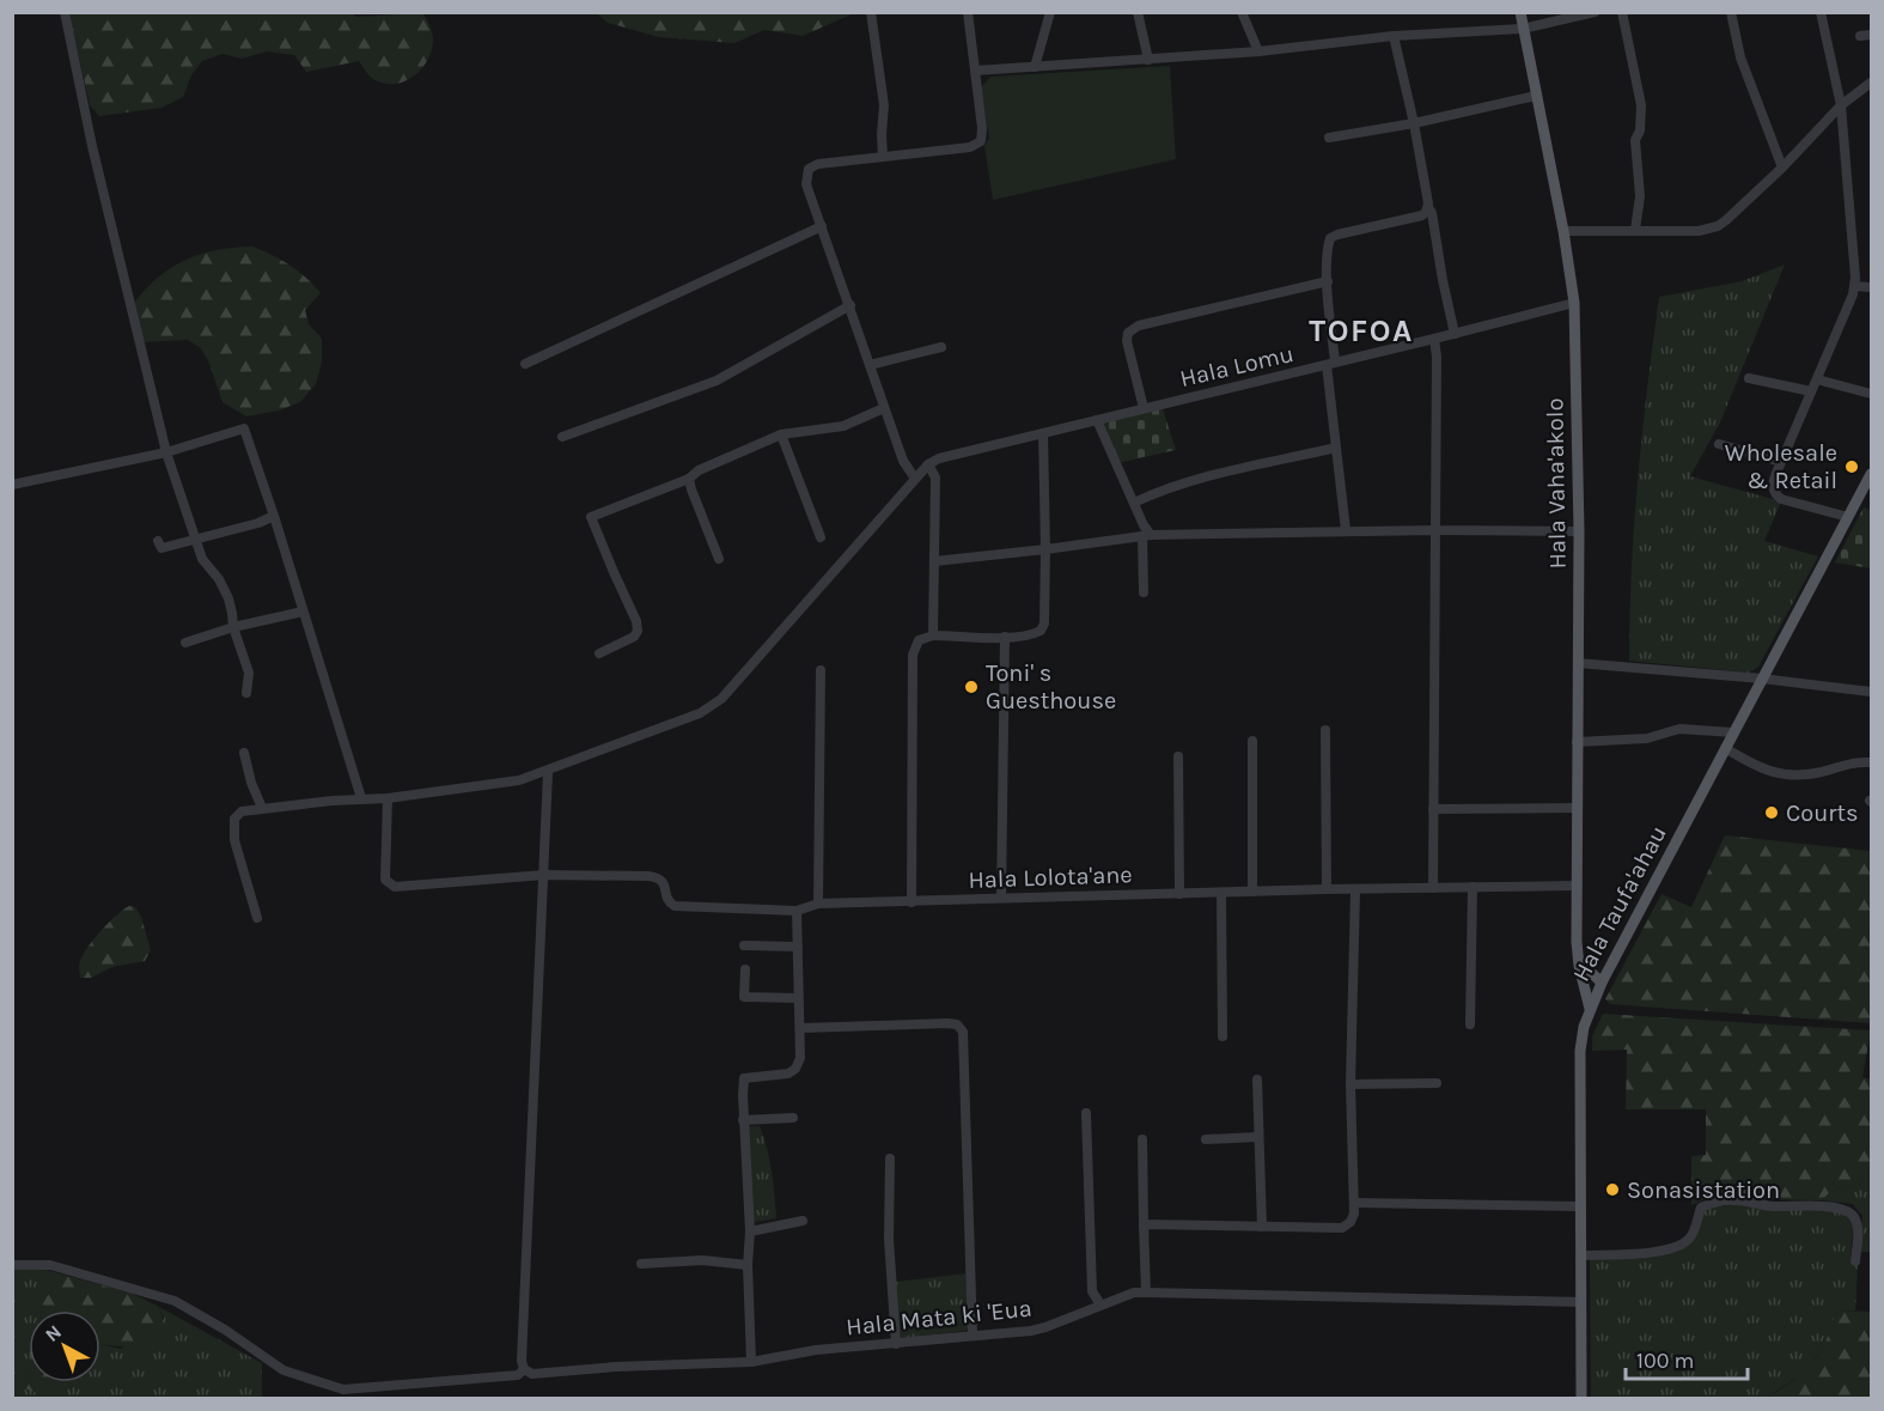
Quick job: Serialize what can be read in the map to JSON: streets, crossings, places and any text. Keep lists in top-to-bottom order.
{
  "streets": {
    "main road": ["Hala Vaha'akolo", "Hala Taufa'ahau"],
    "street": ["Hala Lomu", "Hala Lolota'ane", "Hala Mata ki 'Eua"]
  },
  "crossings": [
    ["Hala Lomu", "Hala Vaha'akolo"],
    ["Hala Vaha'akolo", "Hala Lolota'ane"],
    ["Hala Vaha'akolo", "Hala Taufa'ahau"],
    ["Hala Taufa'ahau", "Hala Mata ki 'Eua"]
  ],
  "districts": ["TOFOA"],
  "places": [
    "Wholesale & Retail",
    "Toni' s Guesthouse",
    "Courts",
    "Sonasistation"
  ],
  "scale_bar": "100 m",
  "north": "top left"
}
